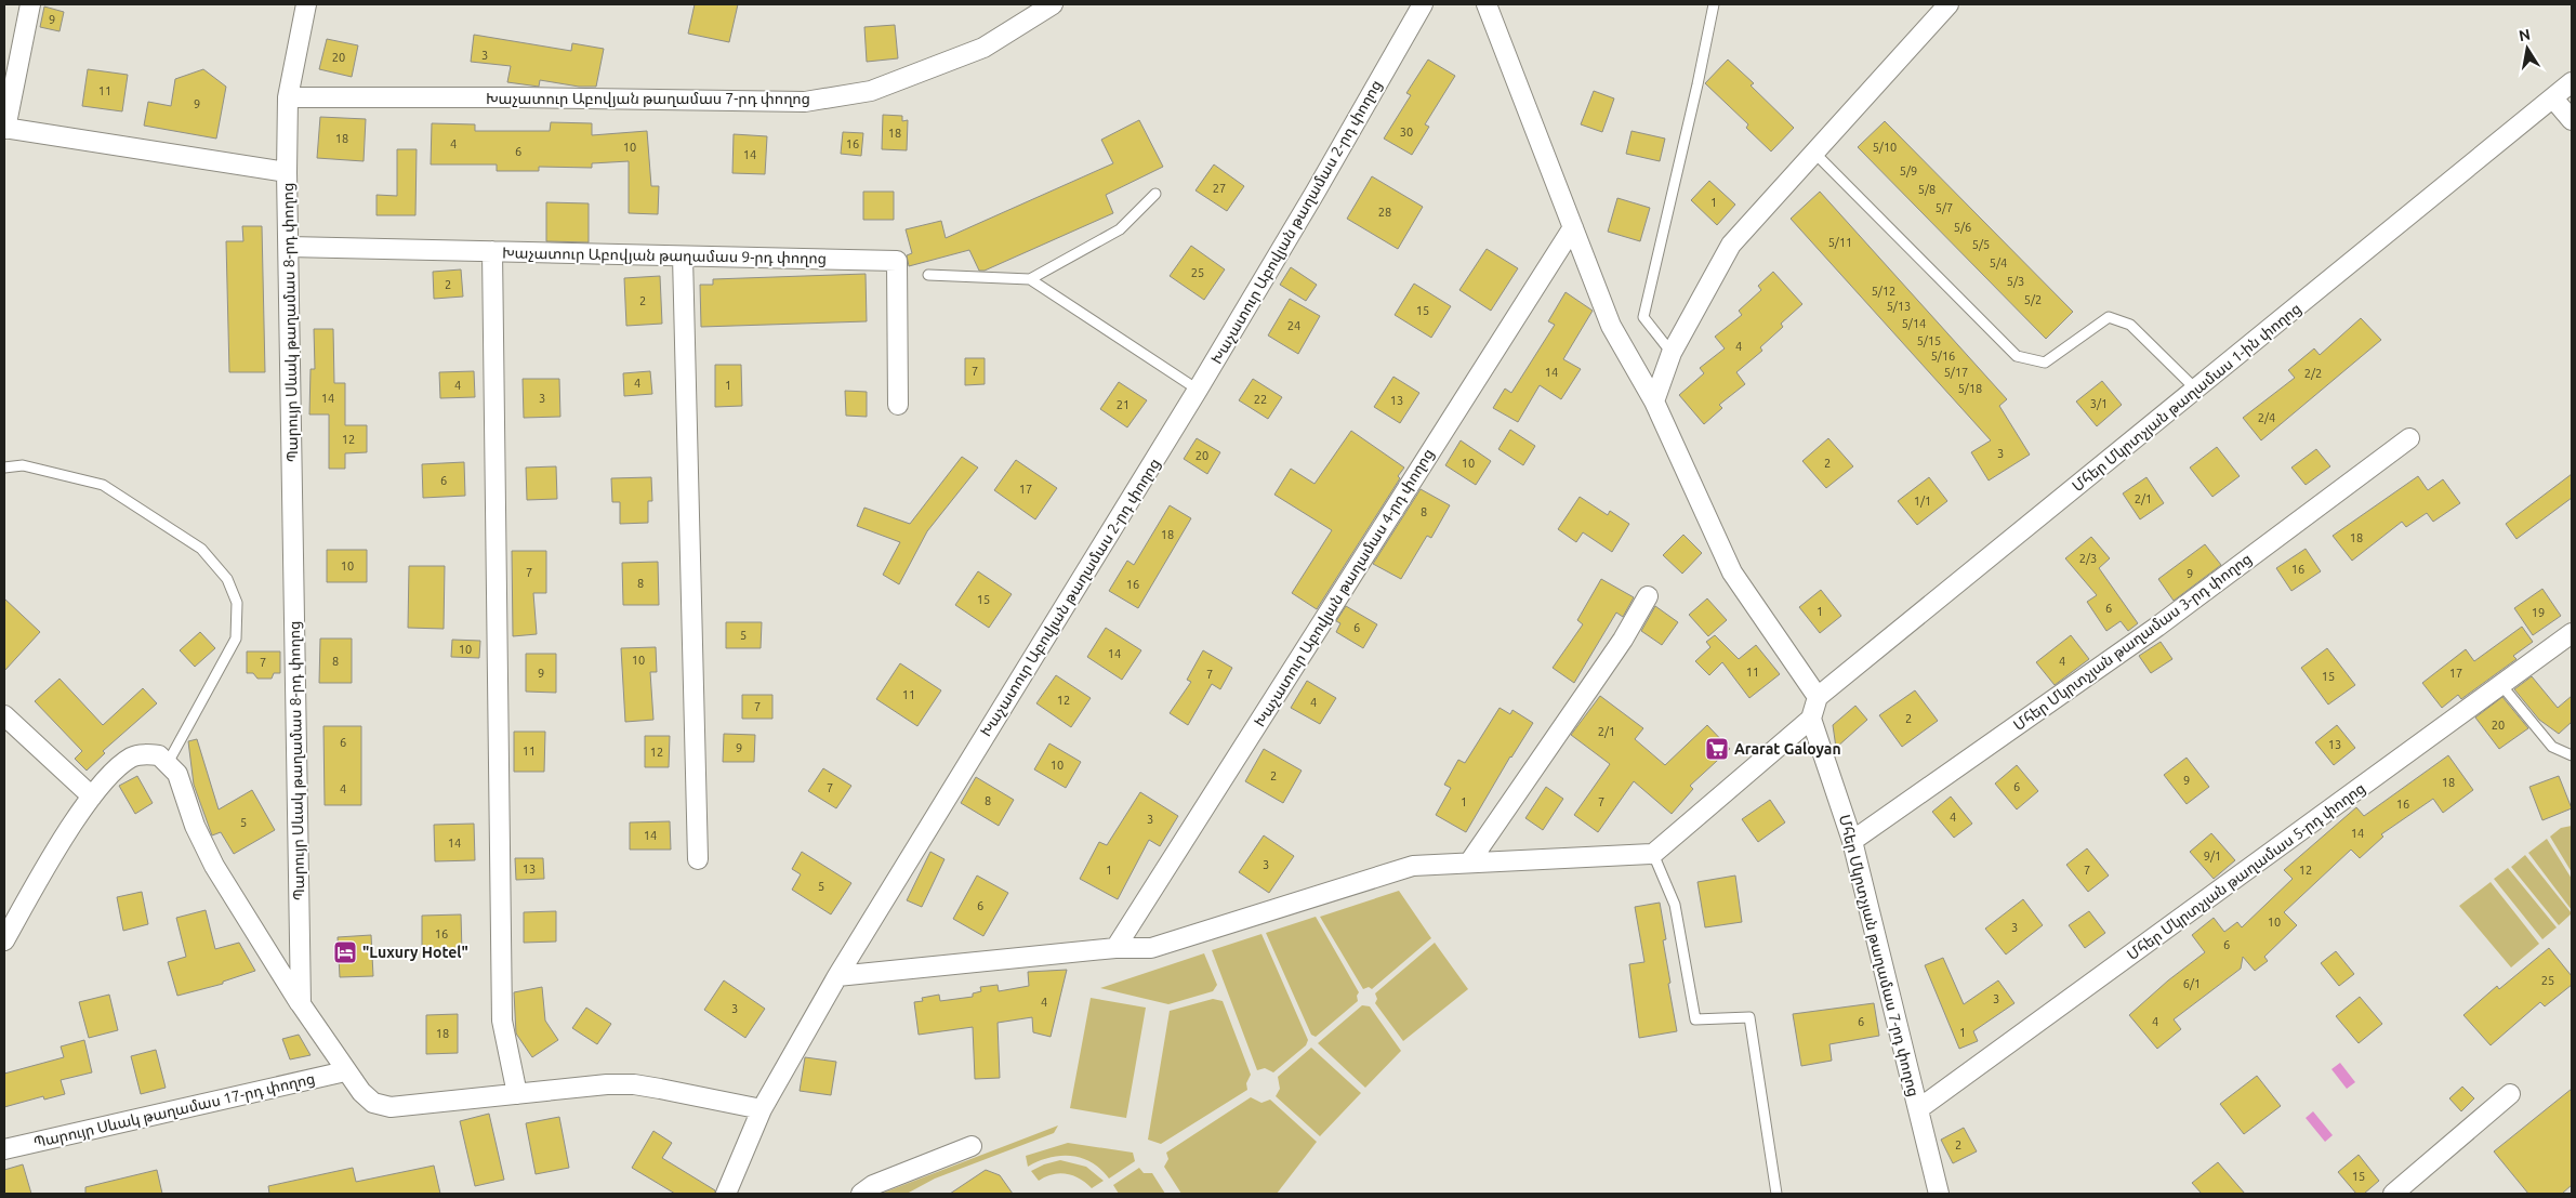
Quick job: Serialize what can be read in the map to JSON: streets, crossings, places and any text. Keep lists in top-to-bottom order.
{
  "streets": {
    "street": [
      "Խաչատուր Աբովյան թաղամաս 7-րդ փողոց",
      "Խաչատուր Աբովյան թաղամաս 2-րդ փողոց",
      "Խաչատուր Աբովյան թաղամաս 9-րդ փողոց",
      "Պարույր Սևակ թաղամաս 8-րդ փողոց",
      "Մհեր Մկրտչյան թաղամաս 1-ին փողոց",
      "Խաչատուր Աբովյան թաղամաս 4-րդ փողոց",
      "Մհեր Մկրտչյան թաղամաս 3-րդ փողոց",
      "Մհեր Մկրտչյան թաղամաս 5-րդ փողոց",
      "Մհեր Մկրտչյան թաղամաս 7-րդ փողոց",
      "Պարույր Սևակ թաղամաս 17-րդ փողոց"
    ]
  },
  "crossings": [
    ["Խաչատուր Աբովյան թաղամաս 7-րդ փողոց", "Պարույր Սևակ թաղամաս 8-րդ փողոց"],
    ["Խաչատուր Աբովյան թաղամաս 9-րդ փողոց", "Պարույր Սևակ թաղամաս 8-րդ փողոց"],
    ["Մհեր Մկրտչյան թաղամաս 3-րդ փողոց", "Մհեր Մկրտչյան թաղամաս 7-րդ փողոց"],
    ["Մհեր Մկրտչյան թաղամաս 5-րդ փողոց", "Մհեր Մկրտչյան թաղամաս 7-րդ փողոց"]
  ],
  "places": {
    "supermarket": ["Ararat Galoyan"],
    "hotel": ["\"Luxury Hotel\""]
  },
  "house_numbers": [
    "9",
    "3",
    "20",
    "11",
    "9",
    "30",
    "18",
    "18",
    "4",
    "16",
    "10",
    "5/10",
    "6",
    "14",
    "5/9",
    "27",
    "5/8",
    "1",
    "5/7",
    "28",
    "5/6",
    "5/11",
    "5/5",
    "5/4",
    "25",
    "5/3",
    "2",
    "5/12",
    "5/2",
    "2",
    "5/13",
    "15",
    "5/14",
    "24",
    "5/15",
    "4",
    "5/16",
    "7",
    "14",
    "5/17",
    "2/2",
    "4",
    "4",
    "1",
    "5/18",
    "14",
    "3",
    "22",
    "13",
    "3/1",
    "21",
    "2/4",
    "12",
    "3",
    "20",
    "10",
    "2",
    "6",
    "17",
    "2/1",
    "1/1",
    "8",
    "18",
    "18",
    "2/3",
    "10",
    "16",
    "7",
    "9",
    "8",
    "16",
    "15",
    "6",
    "1",
    "19",
    "6",
    "5",
    "10",
    "14",
    "10",
    "8",
    "4",
    "7",
    "11",
    "9",
    "17",
    "7",
    "15",
    "11",
    "12",
    "4",
    "7",
    "2",
    "20",
    "2/1",
    "6",
    "13",
    "9",
    "11",
    "12",
    "10",
    "2",
    "9",
    "18",
    "6",
    "7",
    "4",
    "8",
    "1",
    "7",
    "16",
    "4",
    "3",
    "5",
    "14",
    "14",
    "14",
    "9/1",
    "3",
    "13",
    "1",
    "7",
    "12",
    "5",
    "6",
    "10",
    "3",
    "16",
    "6",
    "25",
    "6/1",
    "3",
    "4",
    "3",
    "6",
    "4",
    "1",
    "18",
    "2",
    "15"
  ],
  "north": "top"
}
